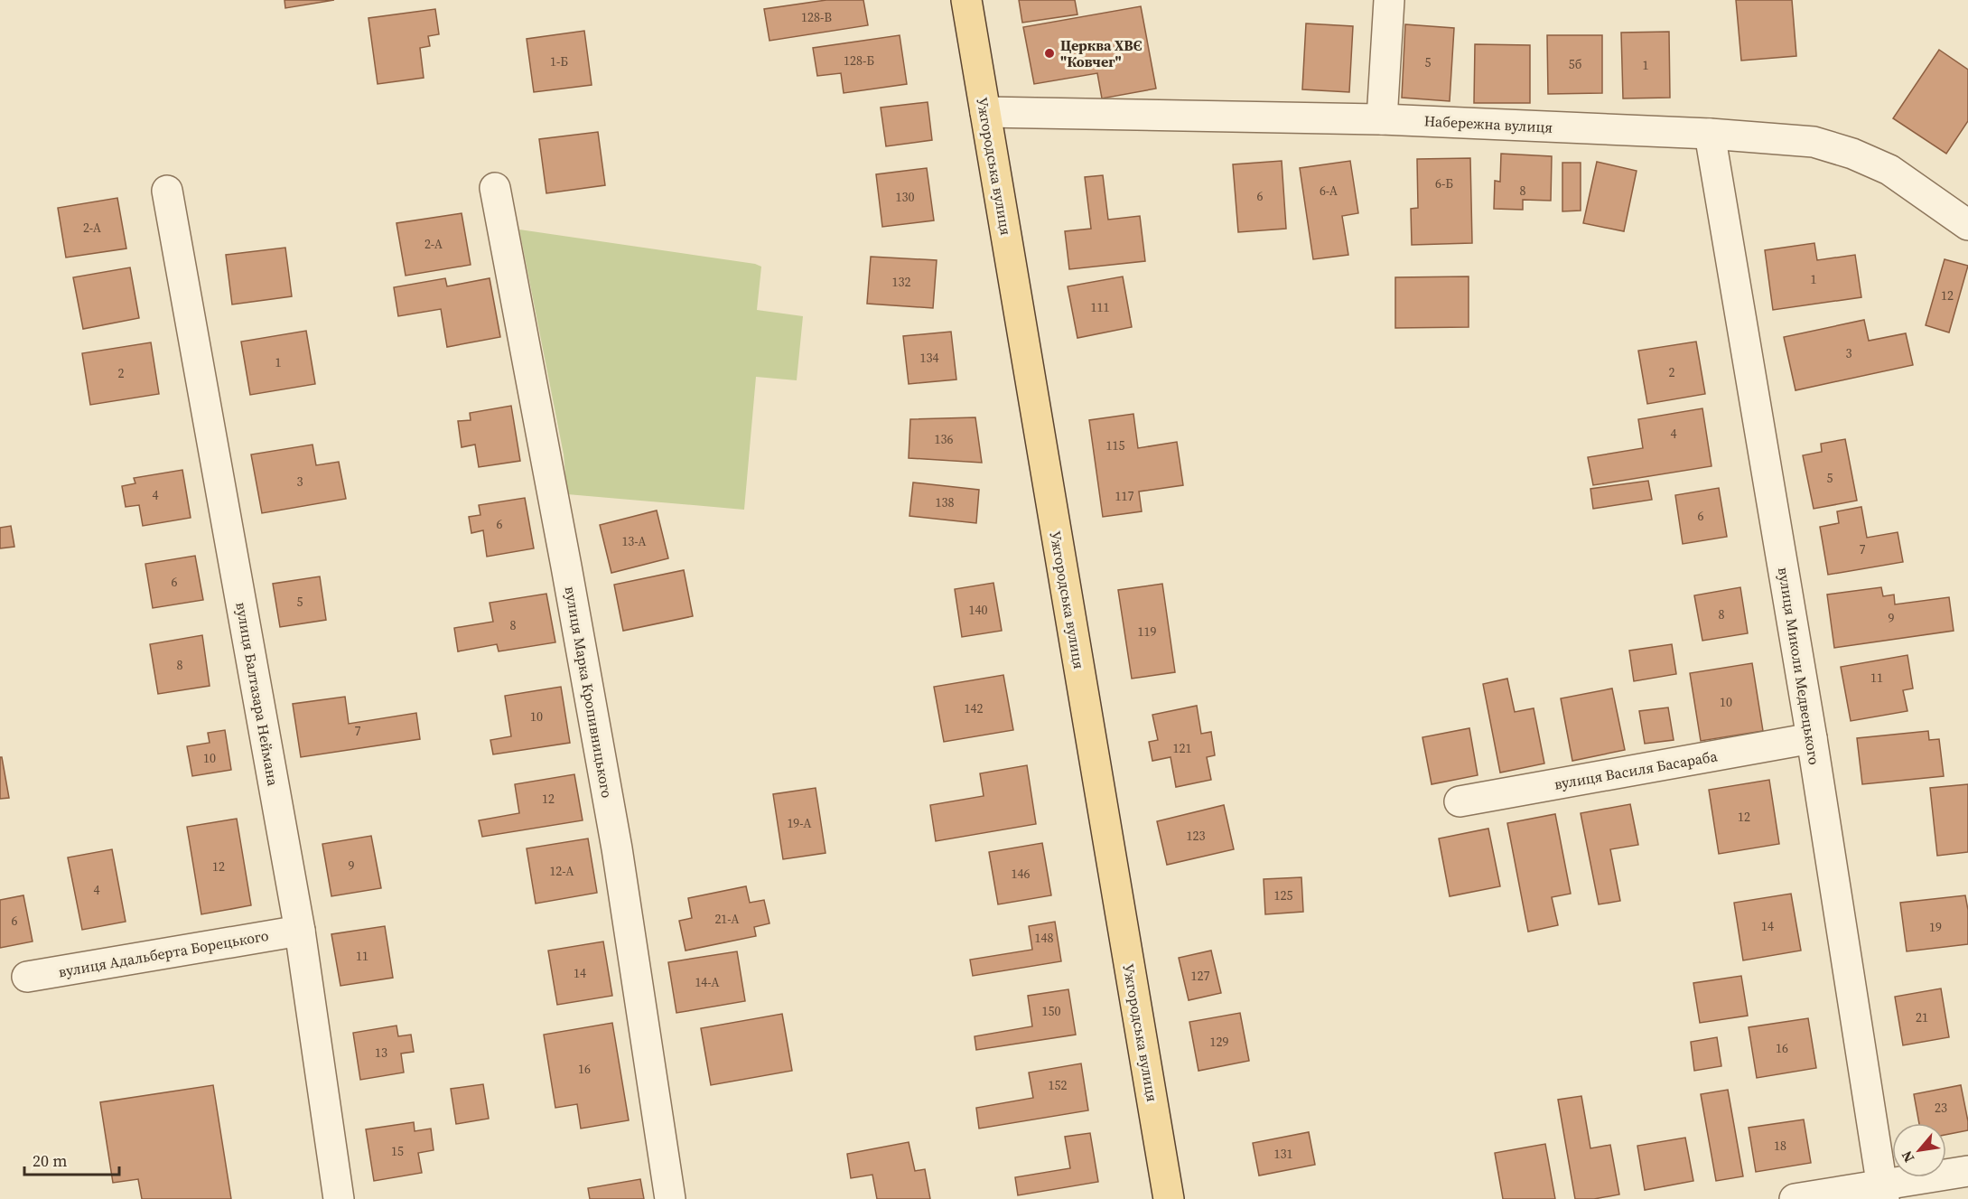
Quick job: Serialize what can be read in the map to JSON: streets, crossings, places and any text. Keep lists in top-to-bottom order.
{
  "streets": {
    "main road": ["Ужгородська вулиця"],
    "street": [
      "Набережна вулиця",
      "вулиця Миколи Медвецького",
      "вулиця Марка Кропивницького",
      "вулиця Балтазара Неймана",
      "вулиця Василя Басараба",
      "вулиця Адальберта Борецького"
    ]
  },
  "crossings": [
    ["Набережна вулиця", "Ужгородська вулиця"],
    ["Набережна вулиця", "вулиця Миколи Медвецького"],
    ["вулиця Миколи Медвецького", "вулиця Василя Басараба"],
    ["вулиця Балтазара Неймана", "вулиця Адальберта Борецького"]
  ],
  "places": ["Церква ХВЄ \"Ковчег\""],
  "house_numbers": [
    "128-В",
    "128-Б",
    "1-Б",
    "5",
    "5б",
    "1",
    "6-Б",
    "6-А",
    "8",
    "6",
    "130",
    "2-А",
    "2-А",
    "1",
    "132",
    "12",
    "111",
    "3",
    "134",
    "1",
    "2",
    "2",
    "4",
    "136",
    "115",
    "5",
    "3",
    "4",
    "117",
    "138",
    "6",
    "6",
    "13-А",
    "7",
    "6",
    "5",
    "140",
    "8",
    "9",
    "8",
    "119",
    "8",
    "11",
    "10",
    "142",
    "10",
    "7",
    "121",
    "10",
    "12",
    "12",
    "19-А",
    "123",
    "9",
    "12",
    "12-А",
    "146",
    "4",
    "125",
    "21-А",
    "6",
    "14",
    "19",
    "148",
    "11",
    "14",
    "127",
    "14-А",
    "150",
    "21",
    "129",
    "16",
    "13",
    "16",
    "152",
    "23",
    "18",
    "15",
    "131"
  ],
  "scale_bar": "20 m",
  "north": "bottom left"
}
